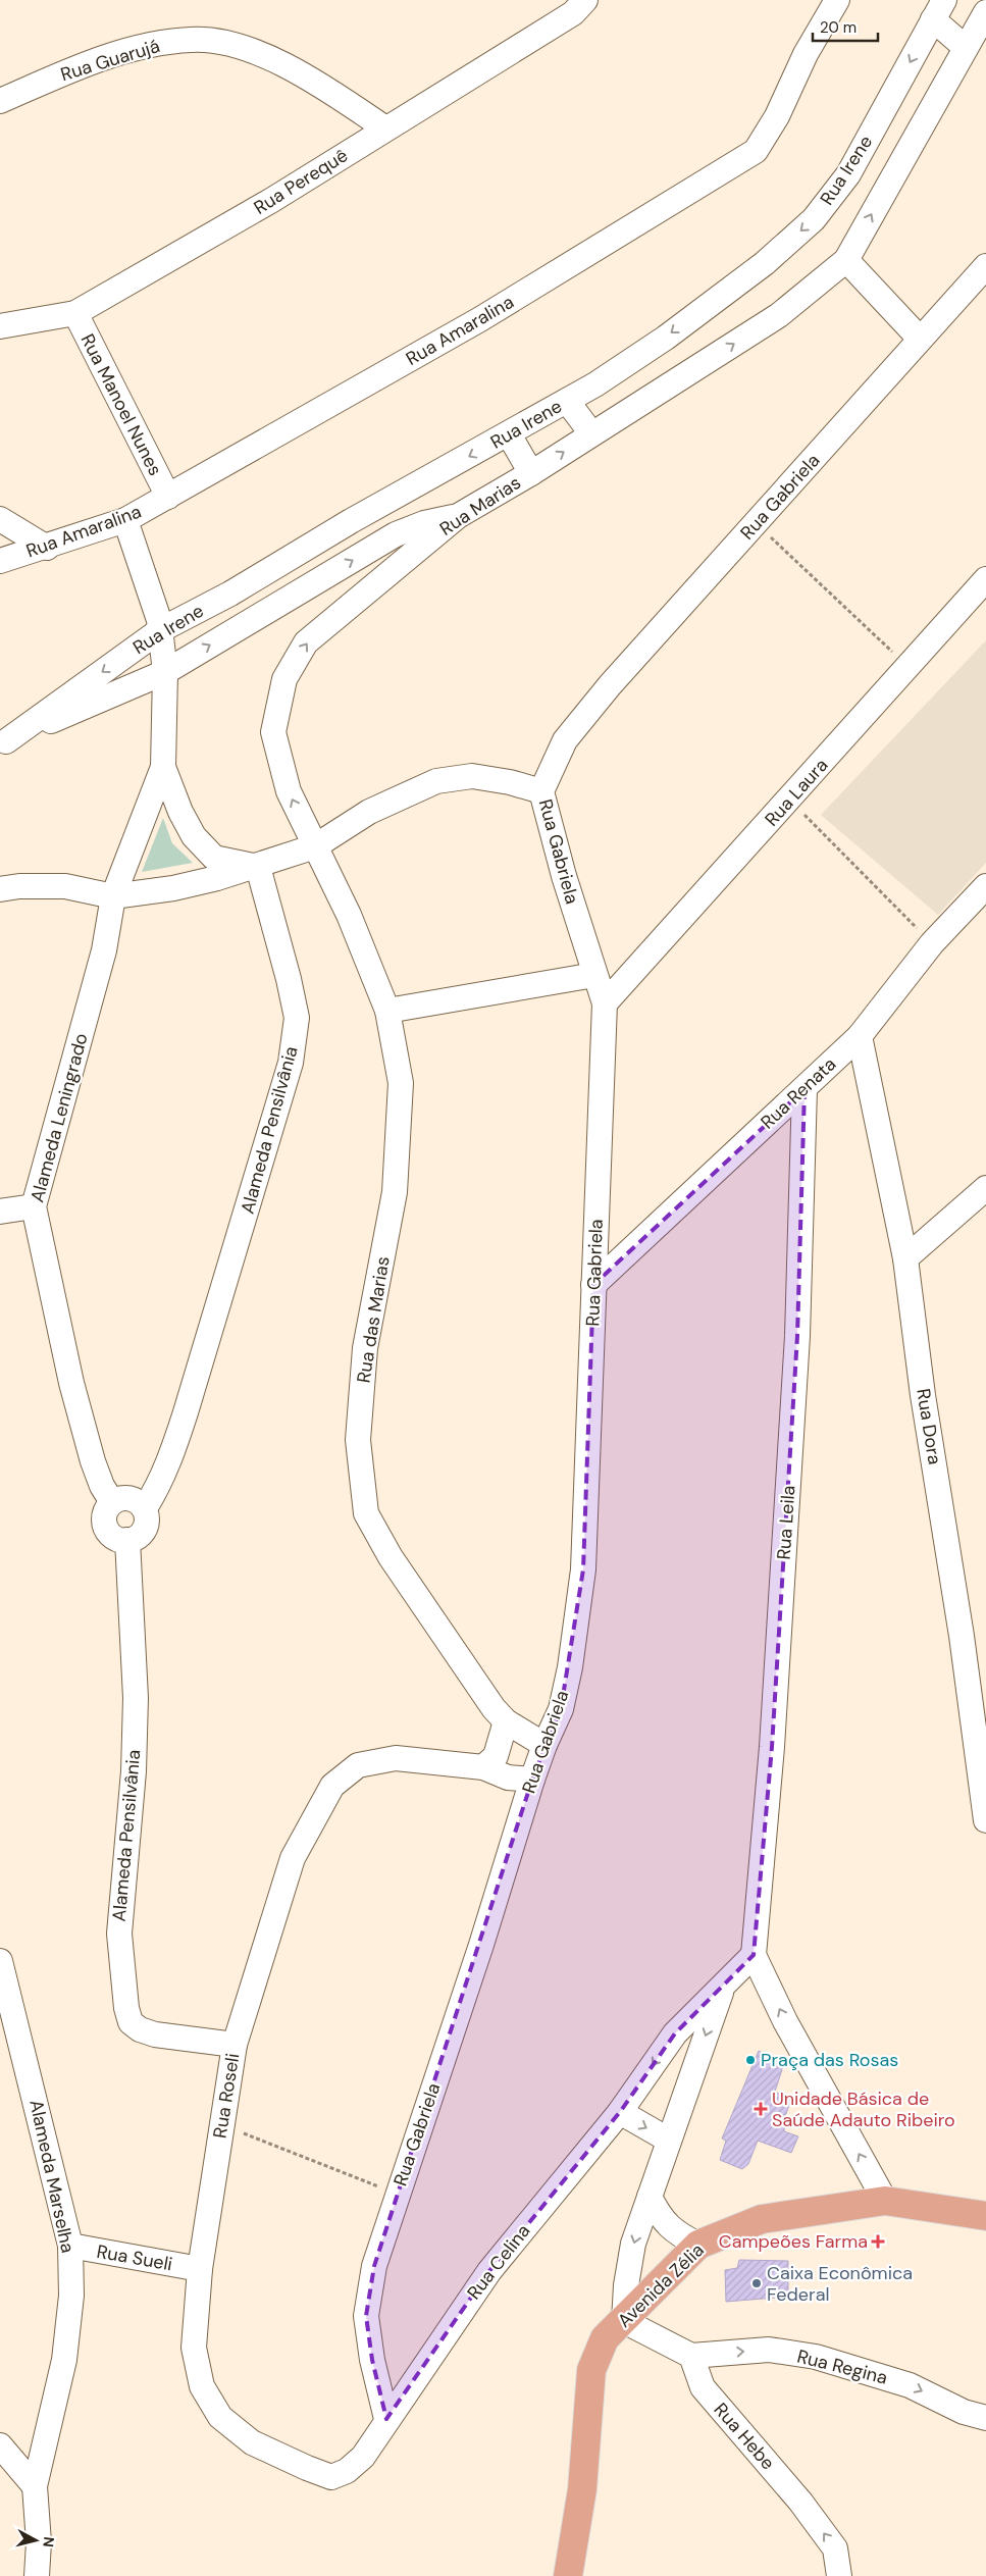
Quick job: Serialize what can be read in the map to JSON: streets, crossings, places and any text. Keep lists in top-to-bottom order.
{
  "streets": {
    "main road": ["Avenida Zélia"],
    "street": [
      "Rua Guarujá",
      "Rua Irene",
      "Rua Perequê",
      "Rua Amaralina",
      "Rua Manoel Nunes",
      "Rua Gabriela",
      "Rua Marias",
      "Rua Laura",
      "Rua Renata",
      "Alameda Leningrado",
      "Alameda Pensilvânia",
      "Rua das Marias",
      "Rua Dora",
      "Rua Leila",
      "Rua Roseli",
      "Alameda Marselha",
      "Rua Sueli",
      "Rua Celina",
      "Rua Regina",
      "Rua Hebe"
    ]
  },
  "crossings": [
    ["Rua Guarujá", "Rua Perequê"],
    ["Rua Irene", "Rua Marias"],
    ["Rua Perequê", "Rua Manoel Nunes"],
    ["Rua Amaralina", "Rua Manoel Nunes"],
    ["Rua Gabriela", "Rua Laura"],
    ["Rua Gabriela", "Rua Renata"],
    ["Rua Gabriela", "Rua das Marias"],
    ["Rua Gabriela", "Rua Roseli"],
    ["Rua Gabriela", "Rua Celina"],
    ["Rua Marias", "Rua das Marias"],
    ["Rua Renata", "Rua Dora"],
    ["Rua Renata", "Rua Leila"],
    ["Alameda Leningrado", "Alameda Pensilvânia"],
    ["Alameda Pensilvânia", "Rua Roseli"],
    ["Rua Leila", "Rua Celina"],
    ["Rua Roseli", "Rua Sueli"],
    ["Rua Roseli", "Rua Celina"],
    ["Alameda Marselha", "Rua Sueli"],
    ["Rua Regina", "Rua Hebe"]
  ],
  "one_way": ["Rua Marias", "Rua Regina", "Rua Hebe"],
  "places": {
    "other": ["Praça das Rosas", "Caixa Econômica Federal"],
    "health": ["Unidade Básica de Saúde Adauto Ribeiro", "Campeões Farma"]
  },
  "scale_bar": "20 m",
  "north": "right"
}
